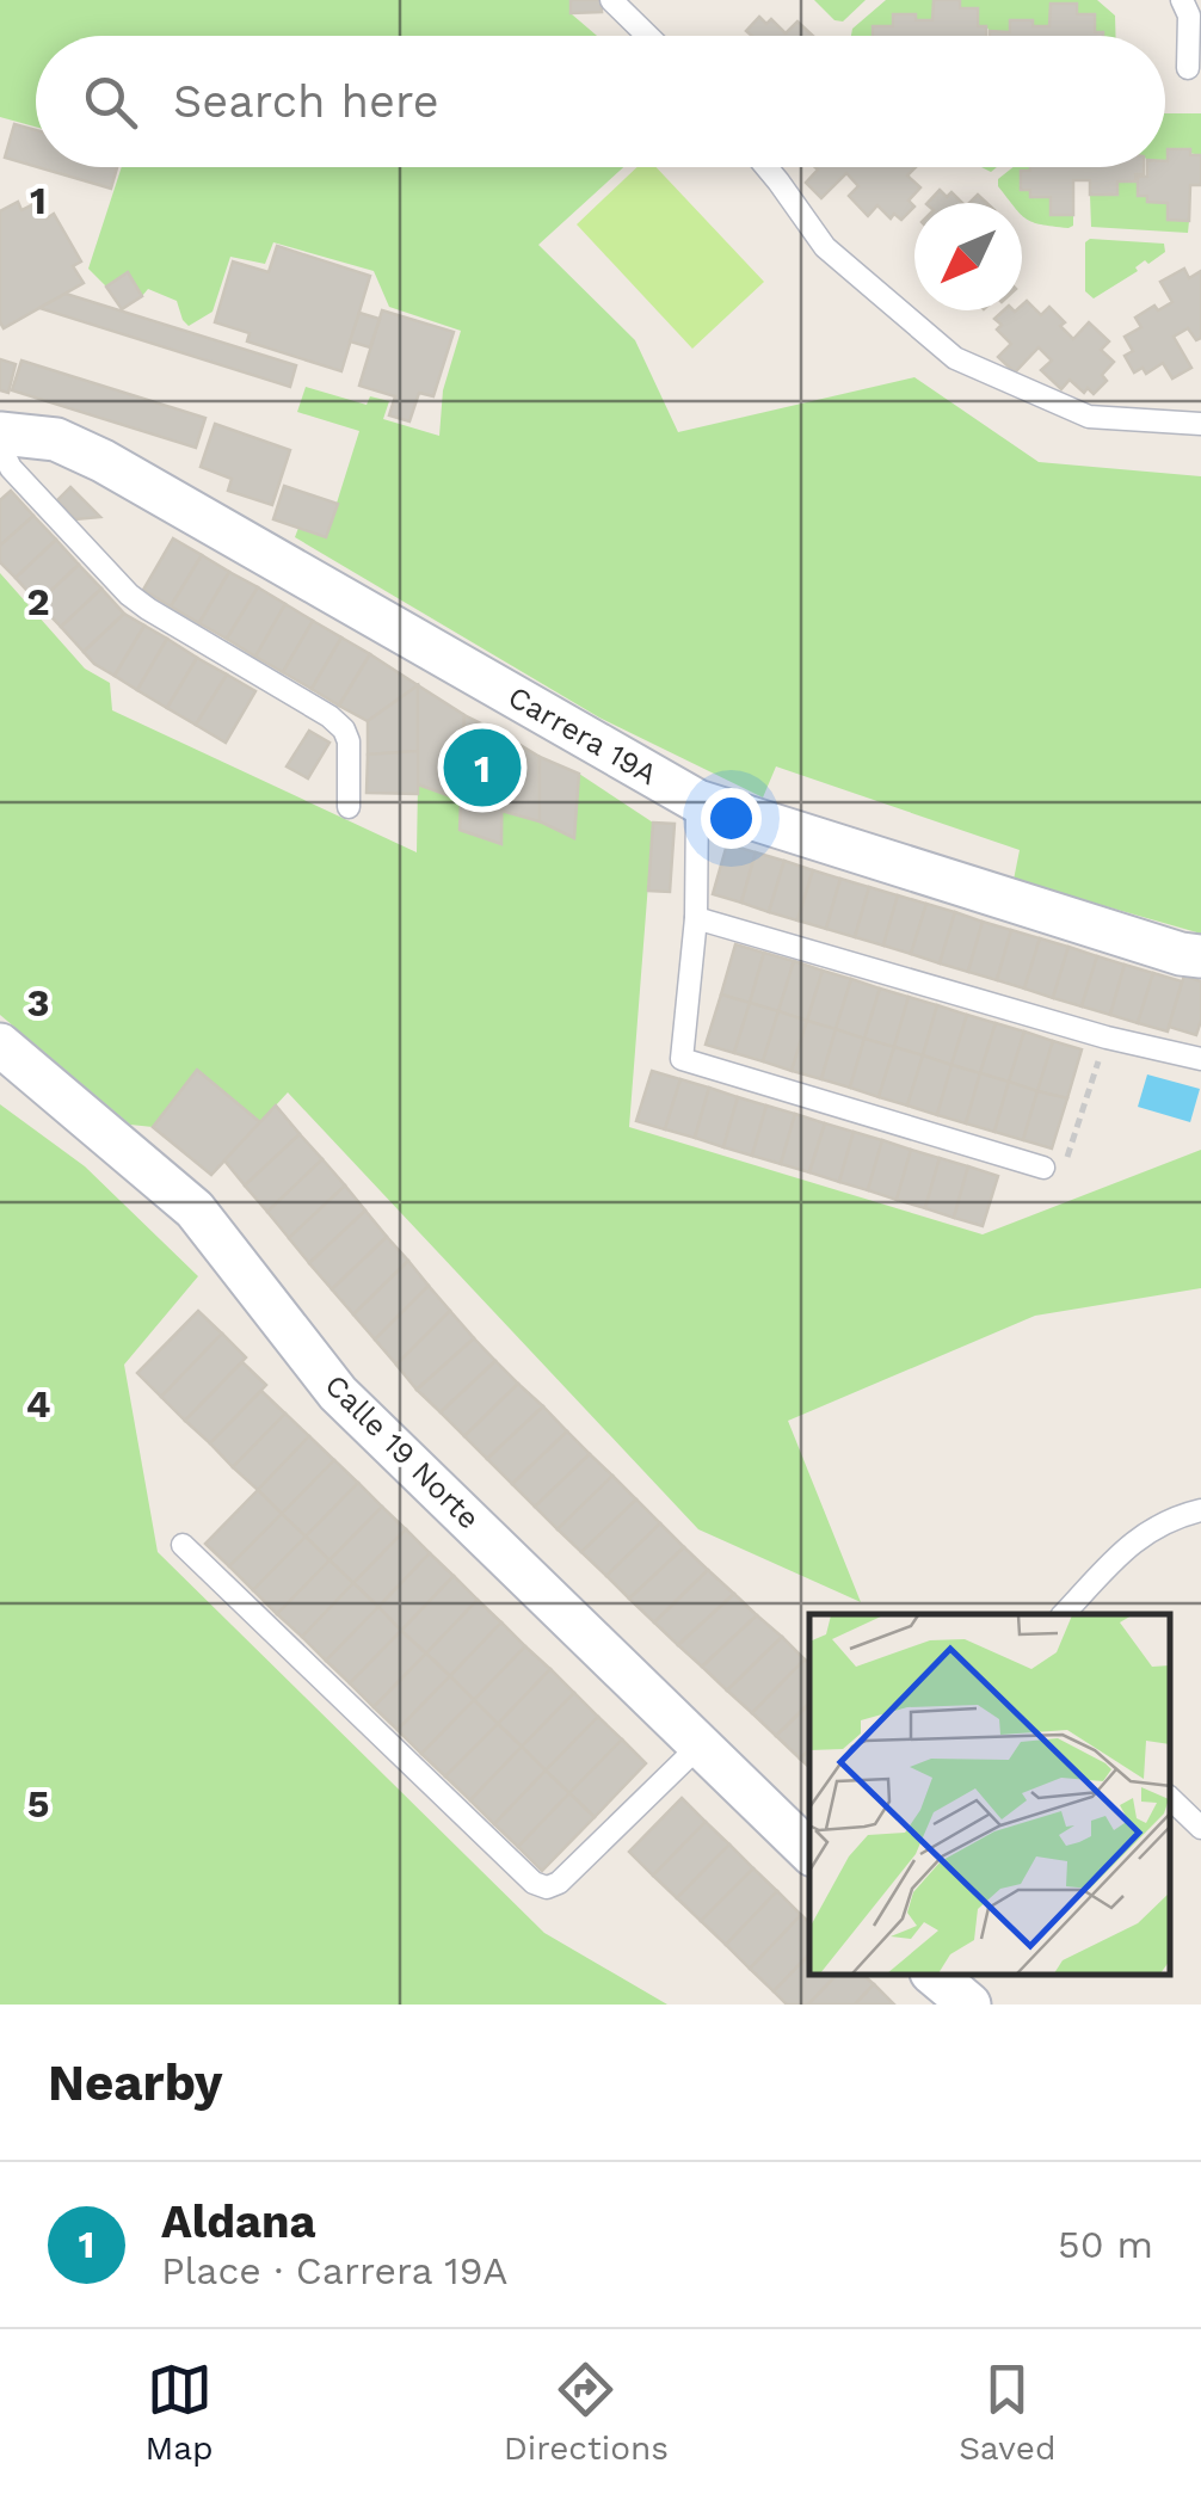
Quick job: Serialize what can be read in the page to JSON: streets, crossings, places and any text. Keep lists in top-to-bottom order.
{
  "streets": {
    "street": ["Carrera 19A", "Calle 19 Norte"]
  },
  "north": "bottom left",
  "page": {
    "search": "Search here",
    "pins": "1",
    "heading": "Nearby",
    "list": [
      {
        "mark": "1",
        "name": "Aldana",
        "note": "Place · Carrera 19A",
        "value": "50 m"
      }
    ],
    "nav": ["Map", "Directions", "Saved"]
  },
  "grid": {
    "rows": [
      "1",
      "2",
      "3",
      "4",
      "5"
    ]
  }
}
